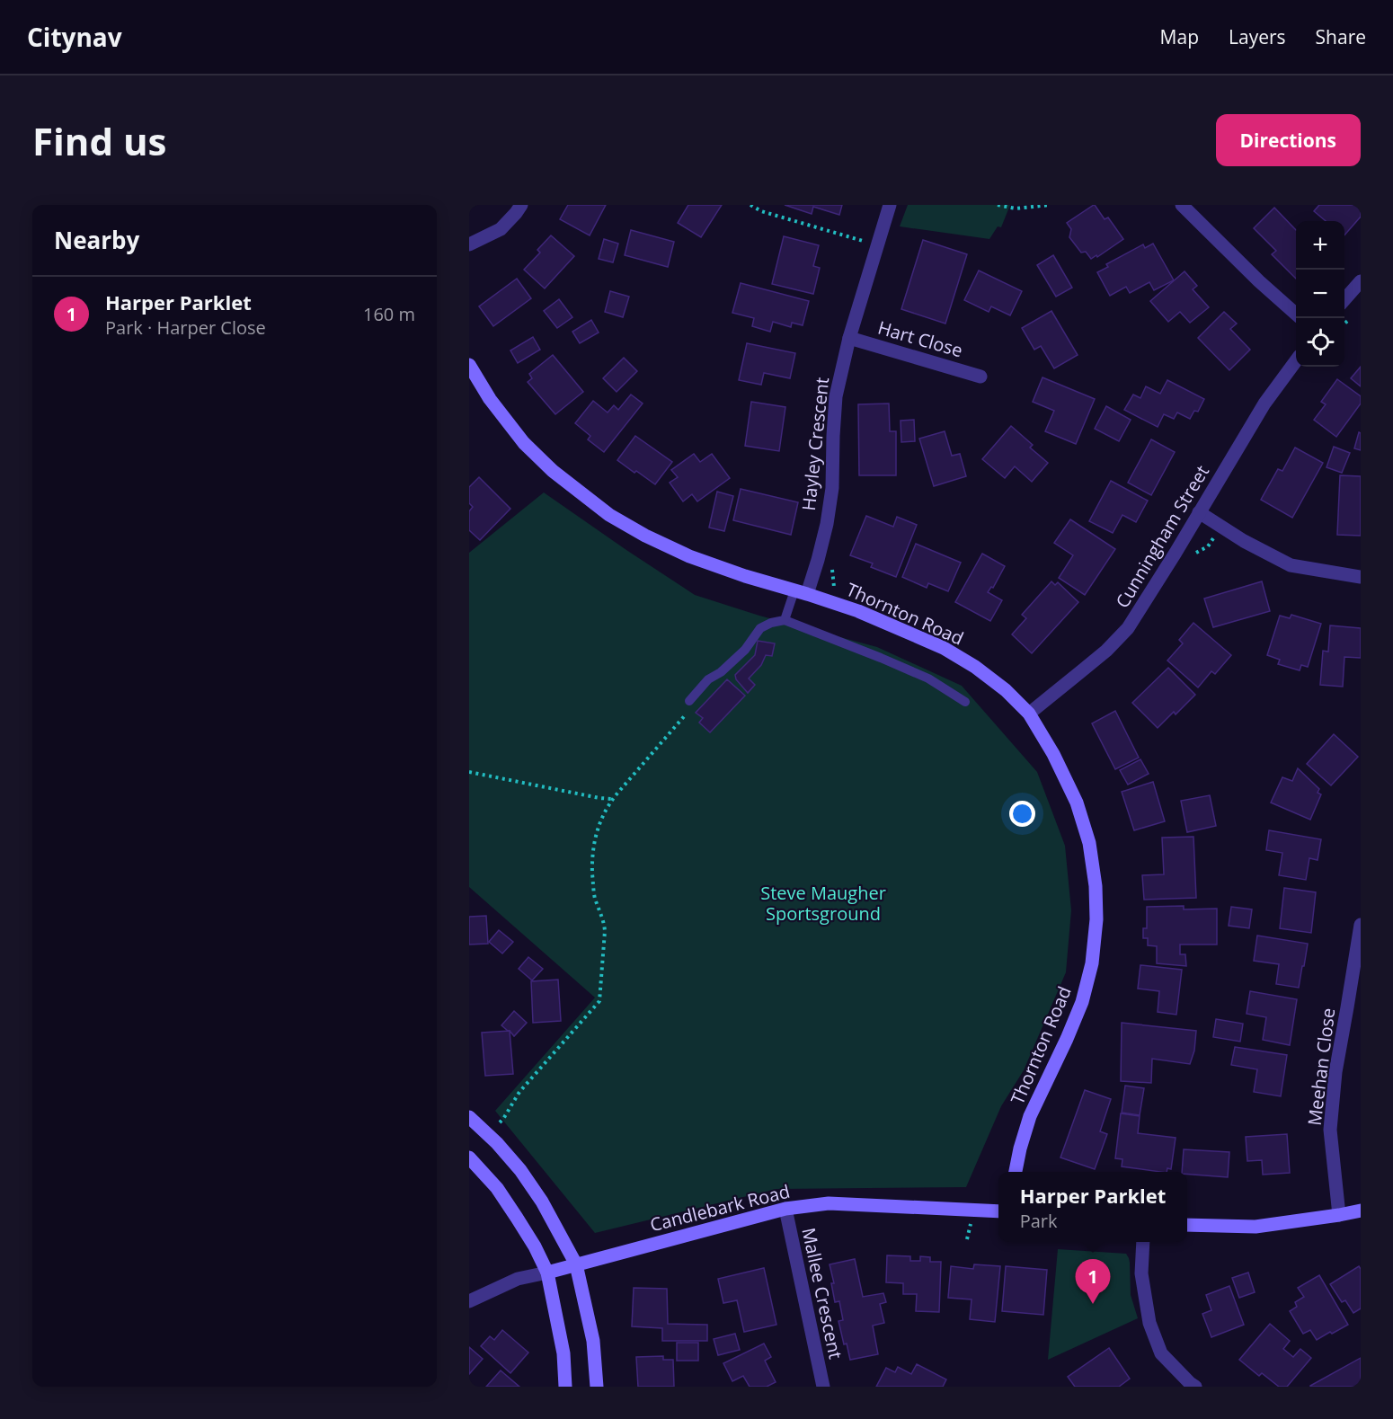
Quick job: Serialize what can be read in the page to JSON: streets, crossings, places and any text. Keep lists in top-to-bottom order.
{
  "streets": {
    "street": [
      "Hart Close",
      "Hayley Crescent",
      "Cunningham Street",
      "Thornton Road",
      "Meehan Close",
      "Candlebark Road",
      "Mallee Crescent"
    ]
  },
  "crossings": [
    ["Hart Close", "Hayley Crescent"],
    ["Hayley Crescent", "Thornton Road"],
    ["Cunningham Street", "Thornton Road"],
    ["Candlebark Road", "Mallee Crescent"]
  ],
  "parks": ["Steve Maugher Sportsground"],
  "page": {
    "header": "Citynav",
    "nav": ["Map", "Layers", "Share"],
    "buttons": "Directions",
    "title": "Find us",
    "heading": "Nearby",
    "map_buttons": ["+", "−"],
    "list": [
      {
        "mark": "1",
        "name": "Harper Parklet",
        "note": "Park · Harper Close",
        "value": "160 m"
      }
    ],
    "popup": ["Harper Parklet", "Park"],
    "pins": "1"
  }
}
